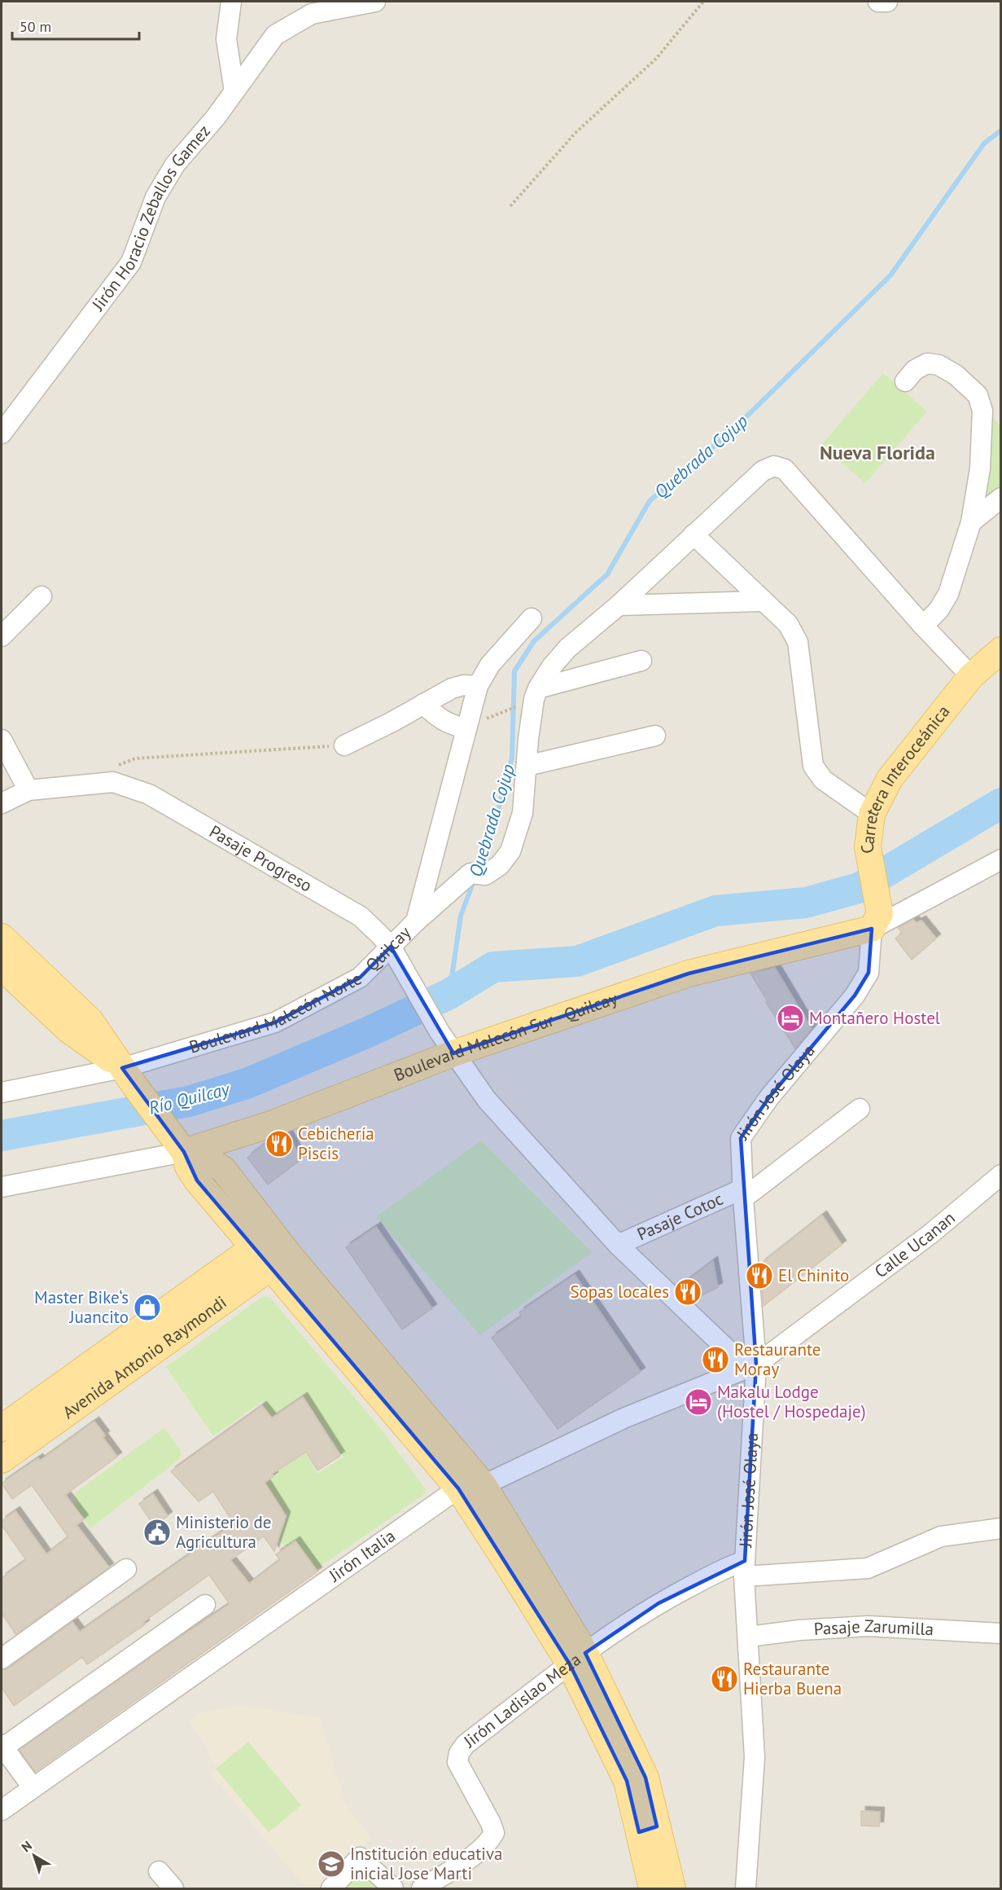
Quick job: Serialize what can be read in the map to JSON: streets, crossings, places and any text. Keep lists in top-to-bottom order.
{
  "streets": {
    "main road": ["Carretera Interoceánica", "Boulevard Malecón Sur - Quilcay", "Avenida Antonio Raymondi"],
    "street": [
      "Jirón Horacio Zeballos Gamez",
      "Pasaje Progreso",
      "Boulevard Malecón Norte - Quilcay",
      "Jirón José Olaya",
      "Pasaje Cotoc",
      "Calle Ucanan",
      "Jirón Italia",
      "Pasaje Zarumilla",
      "Jirón Ladislao Meza"
    ]
  },
  "crossings": [
    ["Carretera Interoceánica", "Boulevard Malecón Sur - Quilcay"],
    ["Carretera Interoceánica", "Jirón José Olaya"],
    ["Pasaje Progreso", "Boulevard Malecón Norte - Quilcay"],
    ["Pasaje Progreso", "Boulevard Malecón Sur - Quilcay"],
    ["Boulevard Malecón Sur - Quilcay", "Jirón José Olaya"],
    ["Jirón José Olaya", "Pasaje Cotoc"],
    ["Jirón José Olaya", "Calle Ucanan"],
    ["Jirón José Olaya", "Jirón Italia"],
    ["Jirón José Olaya", "Pasaje Zarumilla"],
    ["Jirón José Olaya", "Jirón Ladislao Meza"],
    ["Calle Ucanan", "Jirón Italia"]
  ],
  "districts": ["Nueva Florida"],
  "water": ["Quebrada Cojup", "Río Quilcay"],
  "places": {
    "hotel": ["Montañero Hostel", "Makalu Lodge (Hostel / Hospedaje)"],
    "restaurant": [
      "Cebichería Piscis",
      "El Chinito",
      "Sopas locales",
      "Restaurante Moray",
      "Restaurante Hierba Buena"
    ],
    "shop": ["Master Bike‘s Juancito"],
    "public building": ["Ministerio de Agricultura"],
    "school or university": ["Institución educativa inicial Jose Marti"]
  },
  "scale_bar": "50 m",
  "north": "top left"
}
